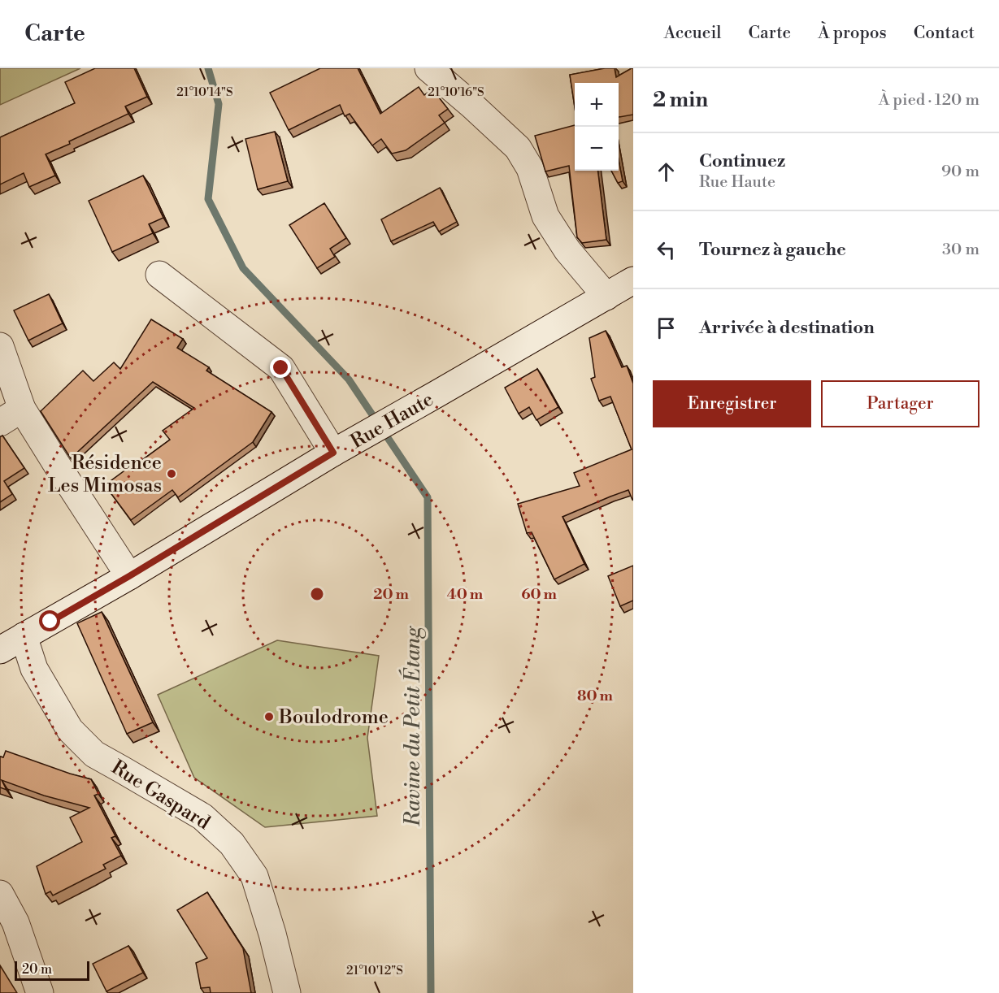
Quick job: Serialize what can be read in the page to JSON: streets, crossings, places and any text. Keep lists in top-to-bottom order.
{
  "streets": {
    "street": ["Rue Haute", "Rue Gaspard"]
  },
  "crossings": [
    ["Rue Haute", "Rue Gaspard"]
  ],
  "water": ["Ravine du Petit Étang"],
  "places": ["Résidence Les Mimosas", "Boulodrome"],
  "scale_bar": "20 m",
  "page": {
    "header": "Carte",
    "nav": [
      "Accueil",
      "Carte",
      "À propos",
      "Contact"
    ],
    "heading": ["2 min", "À pied · 120 m"],
    "map_buttons": ["+", "−"],
    "list": [
      ["Continuez", "Rue Haute", "90 m"],
      ["Tournez à gauche", "30 m"],
      "Arrivée à destination"
    ],
    "buttons": ["Enregistrer", "Partager"],
    "scale": "20 m"
  },
  "coordinates": ["21°10'16\"S", "21°10'14\"S", "21°10'12\"S"],
  "rings": [
    "20 m",
    "40 m",
    "60 m",
    "80 m"
  ]
}
